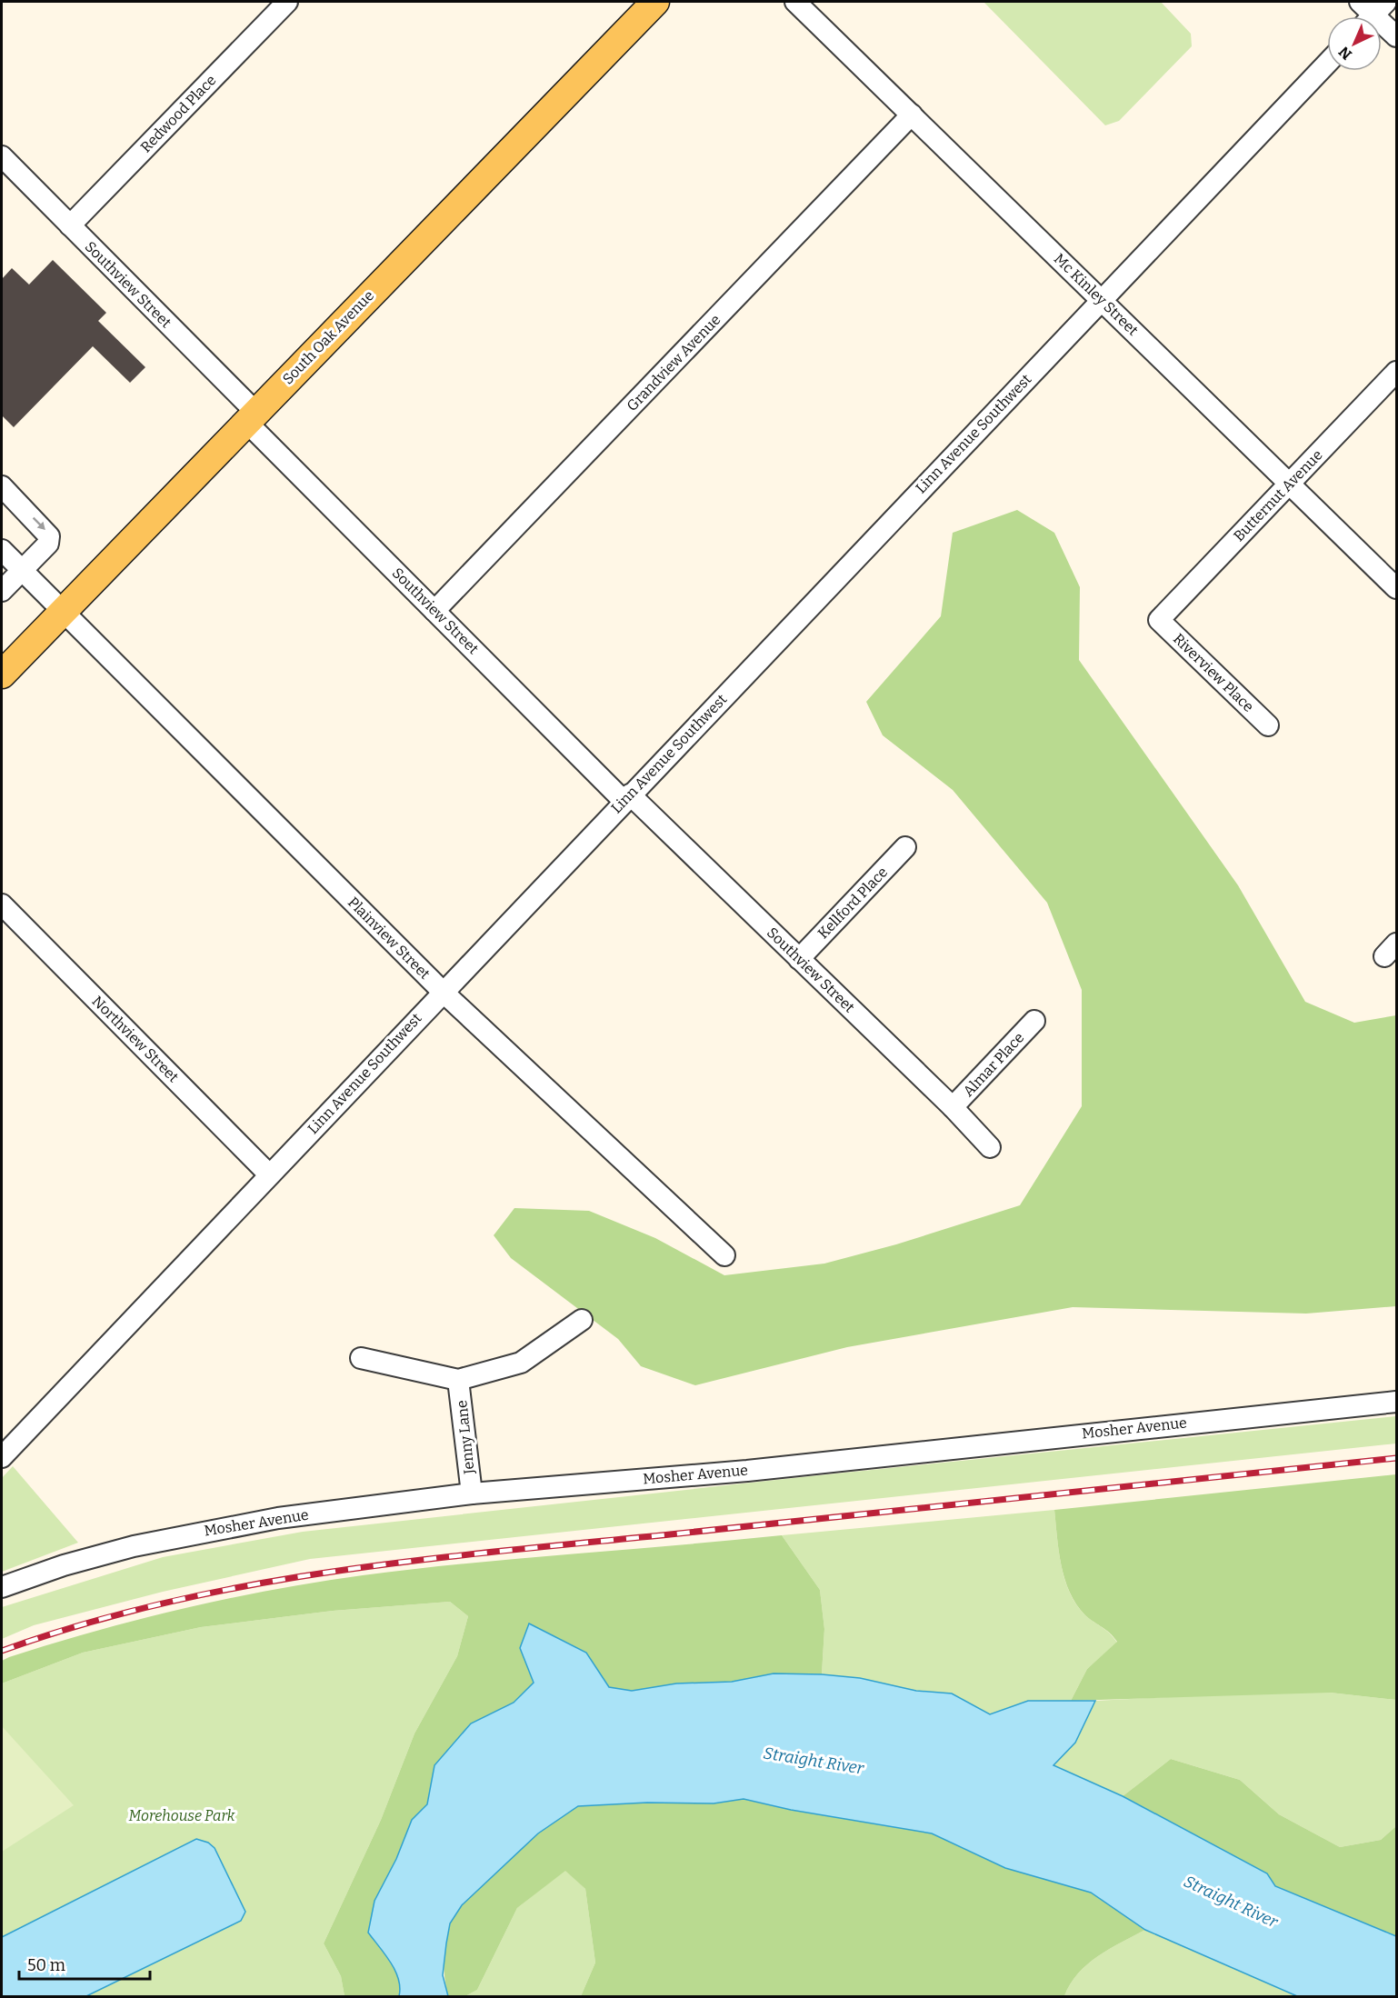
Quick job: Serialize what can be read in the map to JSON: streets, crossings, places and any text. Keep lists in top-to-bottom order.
{
  "streets": {
    "main road": ["South Oak Avenue"],
    "street": [
      "Redwood Place",
      "Southview Street",
      "Mc Kinley Street",
      "Grandview Avenue",
      "Linn Avenue Southwest",
      "Butternut Avenue",
      "Riverview Place",
      "Kellford Place",
      "Plainview Street",
      "Northview Street",
      "Almar Place",
      "Mosher Avenue",
      "Jenny Lane"
    ]
  },
  "crossings": [
    ["Redwood Place", "Southview Street"],
    ["Southview Street", "South Oak Avenue"],
    ["Southview Street", "Grandview Avenue"],
    ["Southview Street", "Linn Avenue Southwest"],
    ["Southview Street", "Kellford Place"],
    ["Southview Street", "Almar Place"],
    ["Mc Kinley Street", "Grandview Avenue"],
    ["Mc Kinley Street", "Linn Avenue Southwest"],
    ["Mc Kinley Street", "Butternut Avenue"],
    ["South Oak Avenue", "Plainview Street"],
    ["Linn Avenue Southwest", "Plainview Street"],
    ["Linn Avenue Southwest", "Northview Street"],
    ["Butternut Avenue", "Riverview Place"],
    ["Mosher Avenue", "Jenny Lane"]
  ],
  "water": ["Straight River"],
  "parks": ["Morehouse Park"],
  "scale_bar": "50 m",
  "north": "bottom left"
}
